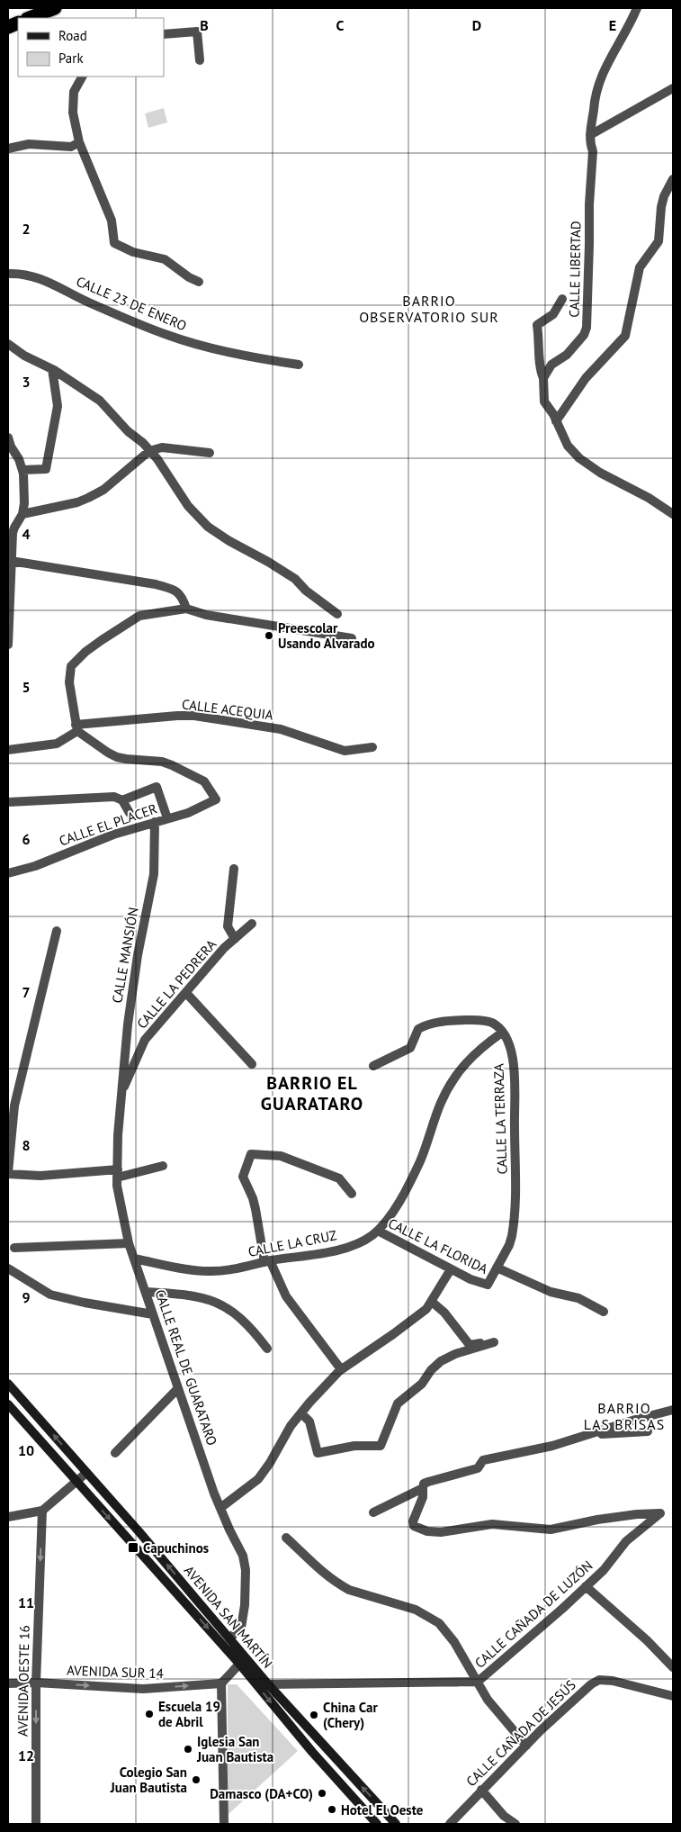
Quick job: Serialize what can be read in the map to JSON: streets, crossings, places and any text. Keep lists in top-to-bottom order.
{
  "streets": {
    "main road": ["AVENIDA SAN MARTÍN"],
    "street": [
      "CALLE LIBERTAD",
      "CALLE 23 DE ENERO",
      "CALLE ACEQUIA",
      "CALLE EL PLACER",
      "CALLE MANSIÓN",
      "CALLE LA PEDRERA",
      "CALLE LA TERRAZA",
      "CALLE LA CRUZ",
      "CALLE LA FLORIDA",
      "CALLE REAL DE GUARATARO",
      "CALLE CAÑADA DE LUZÓN",
      "AVENIDA SUR 14",
      "AVENIDA OESTE 16",
      "CALLE CAÑADA DE JESÚS"
    ]
  },
  "crossings": [
    ["CALLE ACEQUIA", "CALLE EL PLACER"],
    ["CALLE EL PLACER", "CALLE MANSIÓN"],
    ["CALLE MANSIÓN", "CALLE LA PEDRERA"],
    ["CALLE MANSIÓN", "CALLE REAL DE GUARATARO"],
    ["CALLE LA PEDRERA", "CALLE REAL DE GUARATARO"],
    ["CALLE LA TERRAZA", "CALLE LA CRUZ"],
    ["CALLE LA TERRAZA", "CALLE LA FLORIDA"],
    ["CALLE LA CRUZ", "CALLE LA FLORIDA"],
    ["CALLE LA CRUZ", "CALLE REAL DE GUARATARO"],
    ["CALLE REAL DE GUARATARO", "AVENIDA SAN MARTÍN"],
    ["CALLE CAÑADA DE LUZÓN", "AVENIDA SAN MARTÍN"],
    ["AVENIDA SUR 14", "AVENIDA OESTE 16"]
  ],
  "one_way": ["AVENIDA SUR 14", "AVENIDA OESTE 16"],
  "districts": ["BARRIO OBSERVATORIO SUR", "BARRIO EL GUARATARO", "BARRIO LAS BRISAS"],
  "places": {
    "other": [
      "Preescolar Usando Alvarado",
      "Escuela 19 de Abril",
      "China Car (Chery)",
      "Iglesia San Juan Bautista",
      "Colegio San Juan Bautista",
      "Damasco (DA+CO)",
      "Hotel El Oeste"
    ],
    "transit": ["Capuchinos"]
  },
  "legend": ["Road", "Park"],
  "grid": {
    "columns": [
      "B",
      "C",
      "D",
      "E"
    ],
    "rows": [
      "2",
      "3",
      "4",
      "5",
      "6",
      "7",
      "8",
      "9",
      "10",
      "11",
      "12"
    ]
  }
}
